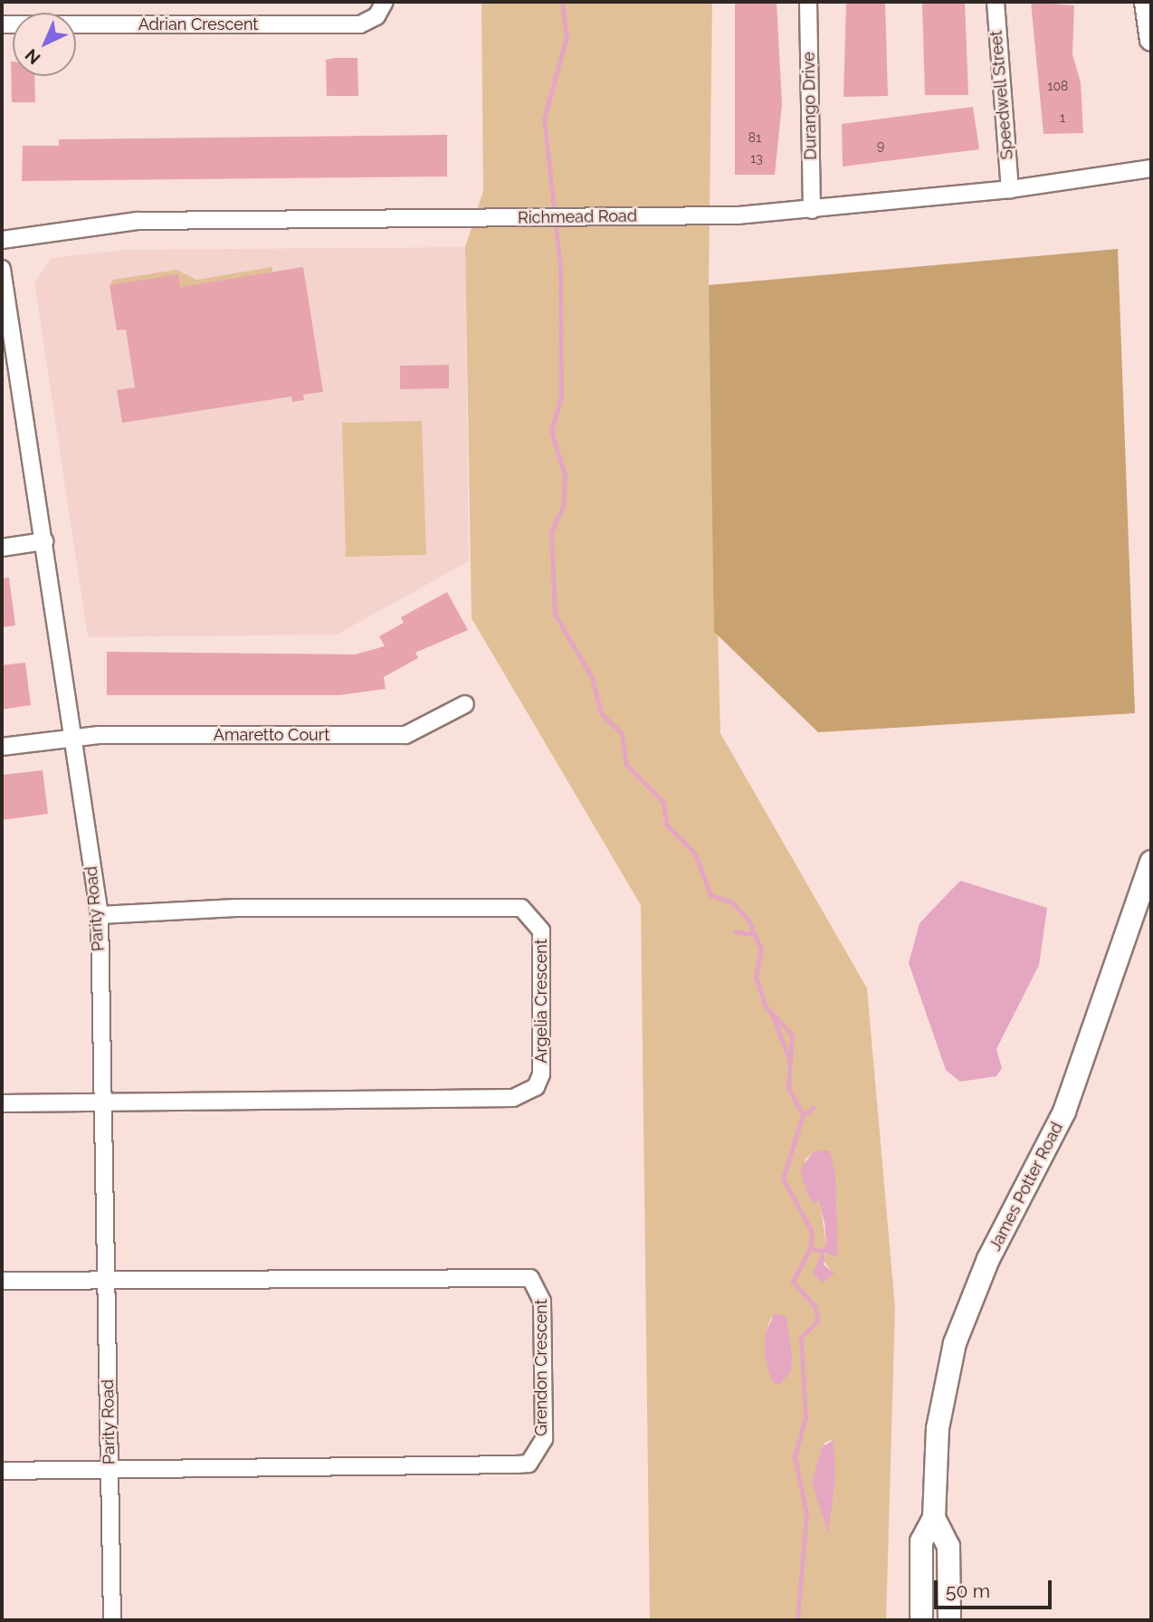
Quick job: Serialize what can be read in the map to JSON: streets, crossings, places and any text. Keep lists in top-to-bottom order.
{
  "streets": {
    "main road": ["James Potter Road"],
    "street": [
      "Adrian Crescent",
      "Speedwell Street",
      "Durango Drive",
      "Richmead Road",
      "Amaretto Court",
      "Parity Road",
      "Argelia Crescent",
      "Grendon Crescent"
    ]
  },
  "crossings": [
    ["Speedwell Street", "Richmead Road"],
    ["Durango Drive", "Richmead Road"],
    ["Amaretto Court", "Parity Road"],
    ["Parity Road", "Argelia Crescent"],
    ["Parity Road", "Grendon Crescent"]
  ],
  "house_numbers": [
    "108",
    "1",
    "81",
    "9",
    "13"
  ],
  "scale_bar": "50 m",
  "north": "bottom left"
}
